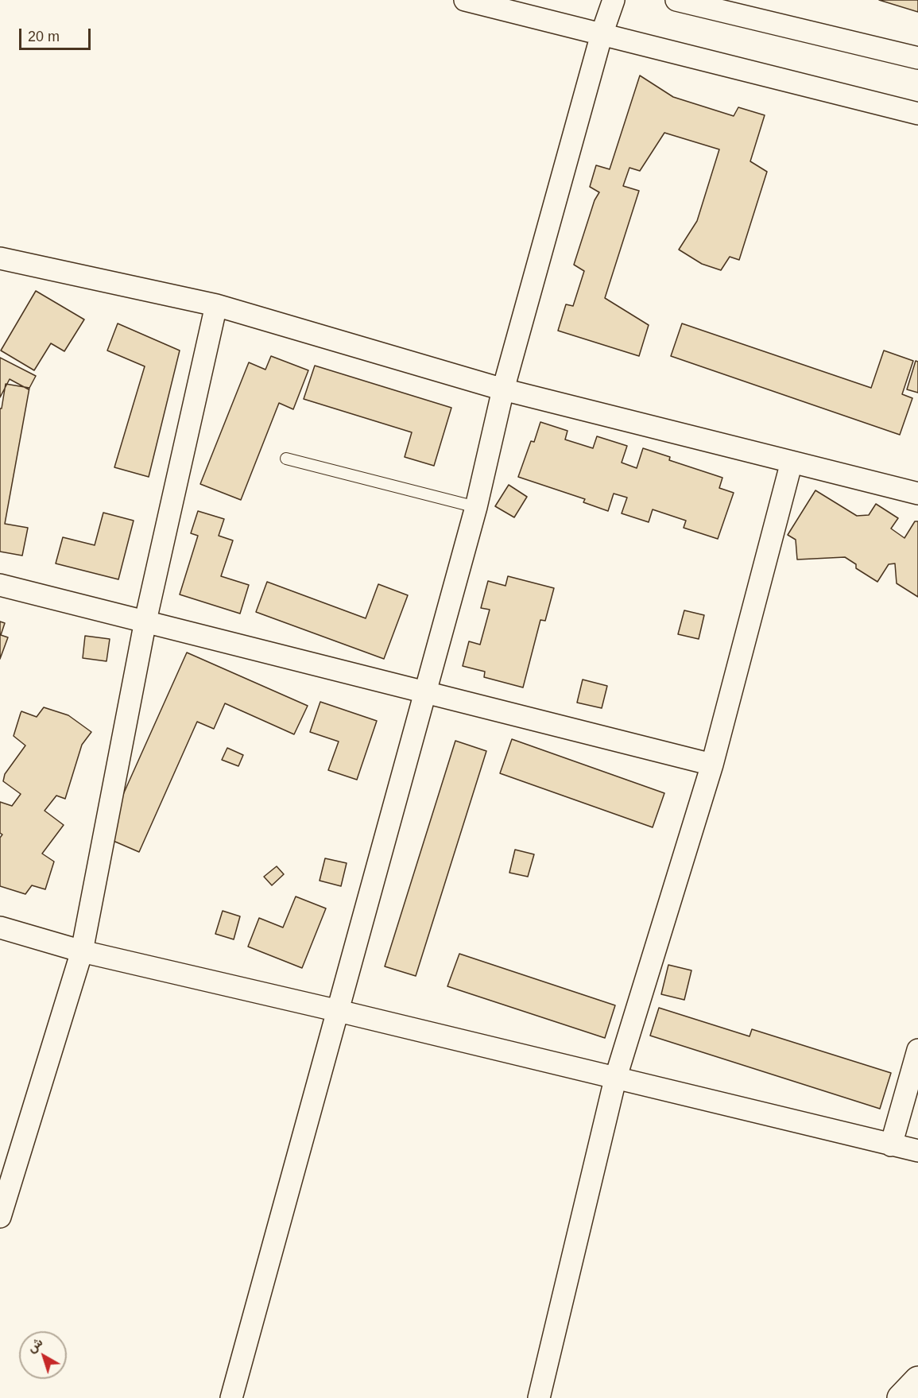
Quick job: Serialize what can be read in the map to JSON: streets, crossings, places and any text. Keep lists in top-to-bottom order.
{
  "scale_bar": "20 m",
  "north": "top left"
}
